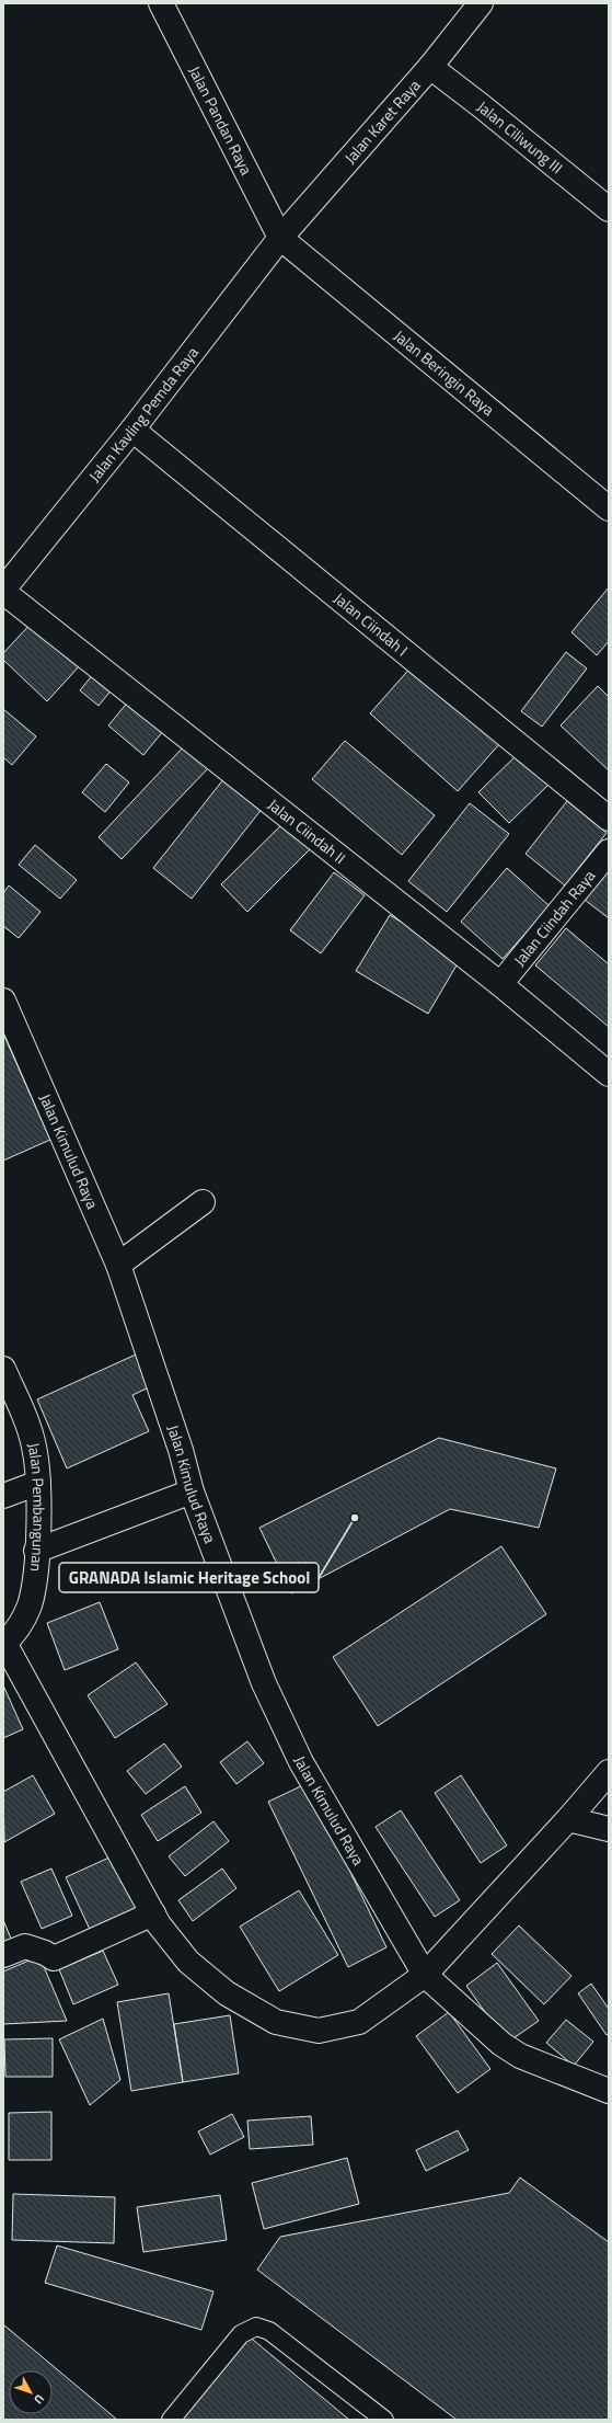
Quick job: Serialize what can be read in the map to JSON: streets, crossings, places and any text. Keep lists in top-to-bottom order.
{
  "streets": {
    "street": [
      "Jalan Pandan Raya",
      "Jalan Karet Raya",
      "Jalan Ciliwung III",
      "Jalan Beringin Raya",
      "Jalan Kavling Pemda Raya",
      "Jalan Ciindah I",
      "Jalan Ciindah II",
      "Jalan Ciindah Raya",
      "Jalan Kimulud Raya",
      "Jalan Pembangunan"
    ]
  },
  "crossings": [
    ["Jalan Pandan Raya", "Jalan Karet Raya"],
    ["Jalan Pandan Raya", "Jalan Beringin Raya"],
    ["Jalan Pandan Raya", "Jalan Kavling Pemda Raya"],
    ["Jalan Karet Raya", "Jalan Ciliwung III"],
    ["Jalan Karet Raya", "Jalan Beringin Raya"],
    ["Jalan Karet Raya", "Jalan Kavling Pemda Raya"],
    ["Jalan Beringin Raya", "Jalan Kavling Pemda Raya"],
    ["Jalan Kavling Pemda Raya", "Jalan Ciindah I"],
    ["Jalan Kavling Pemda Raya", "Jalan Ciindah II"],
    ["Jalan Ciindah II", "Jalan Ciindah Raya"]
  ],
  "places": ["GRANADA Islamic Heritage School"],
  "north": "bottom right"
}
